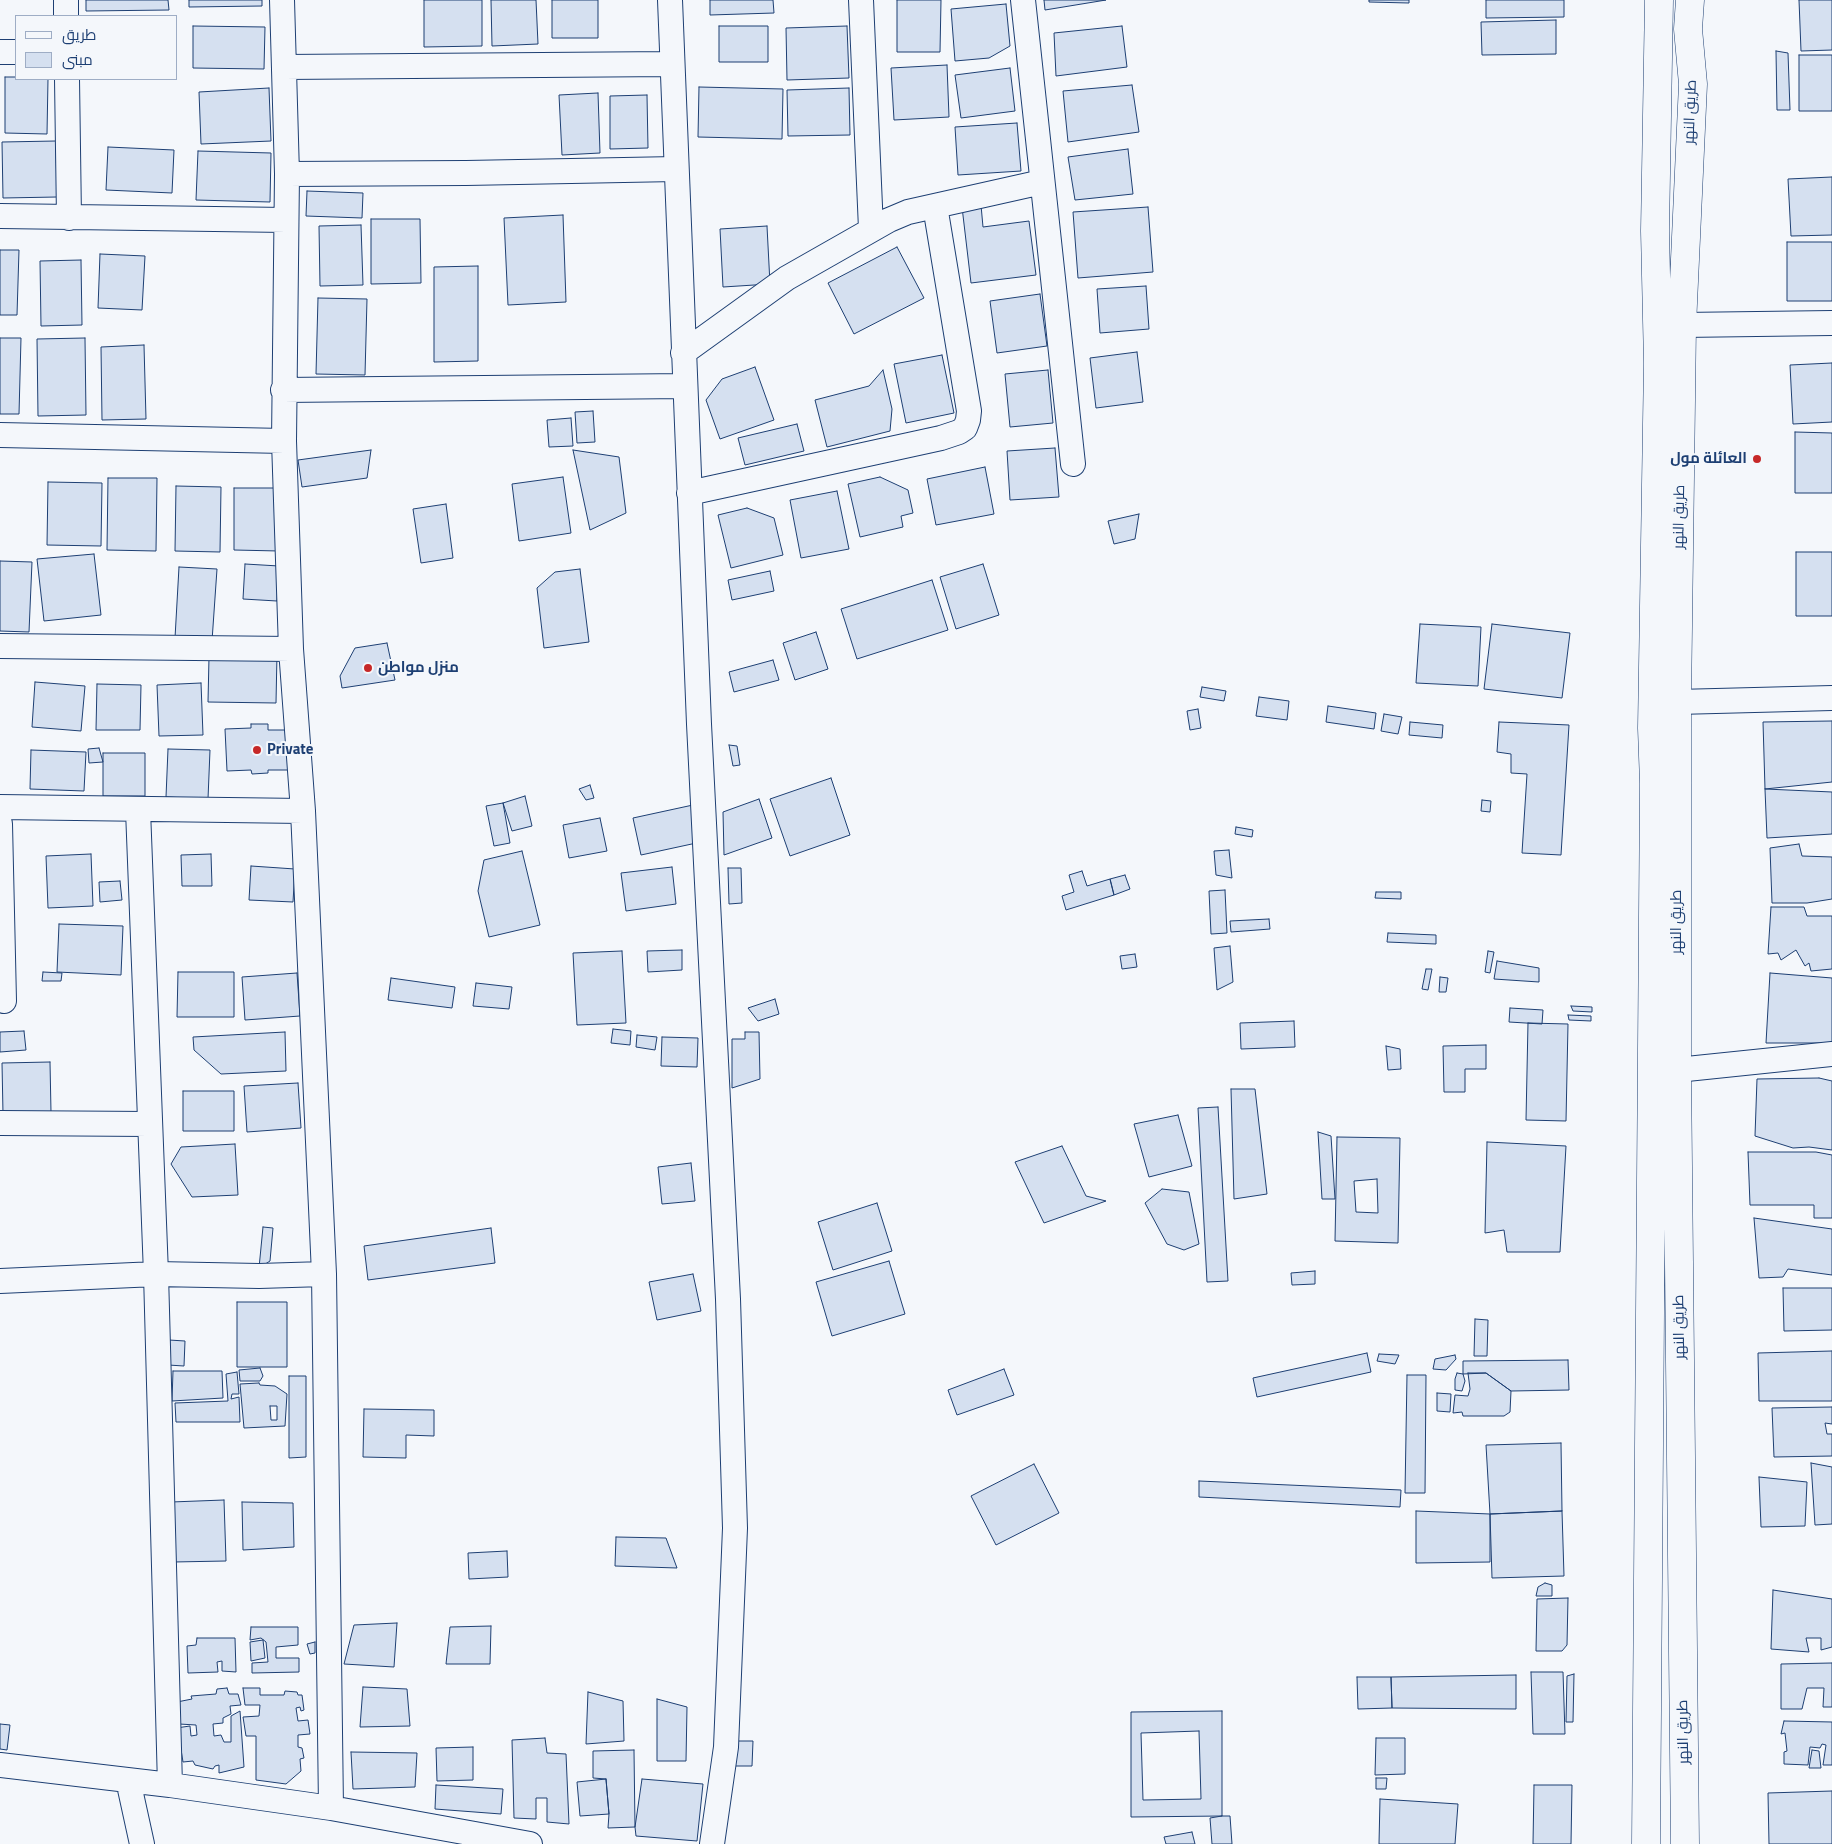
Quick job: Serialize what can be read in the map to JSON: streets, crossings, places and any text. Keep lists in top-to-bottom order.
{
  "streets": {
    "main road": ["طريق النهر"]
  },
  "places": ["العائلة مول", "منزل مواطن", "Private"],
  "legend": ["طريق", "مبنى"]
}
